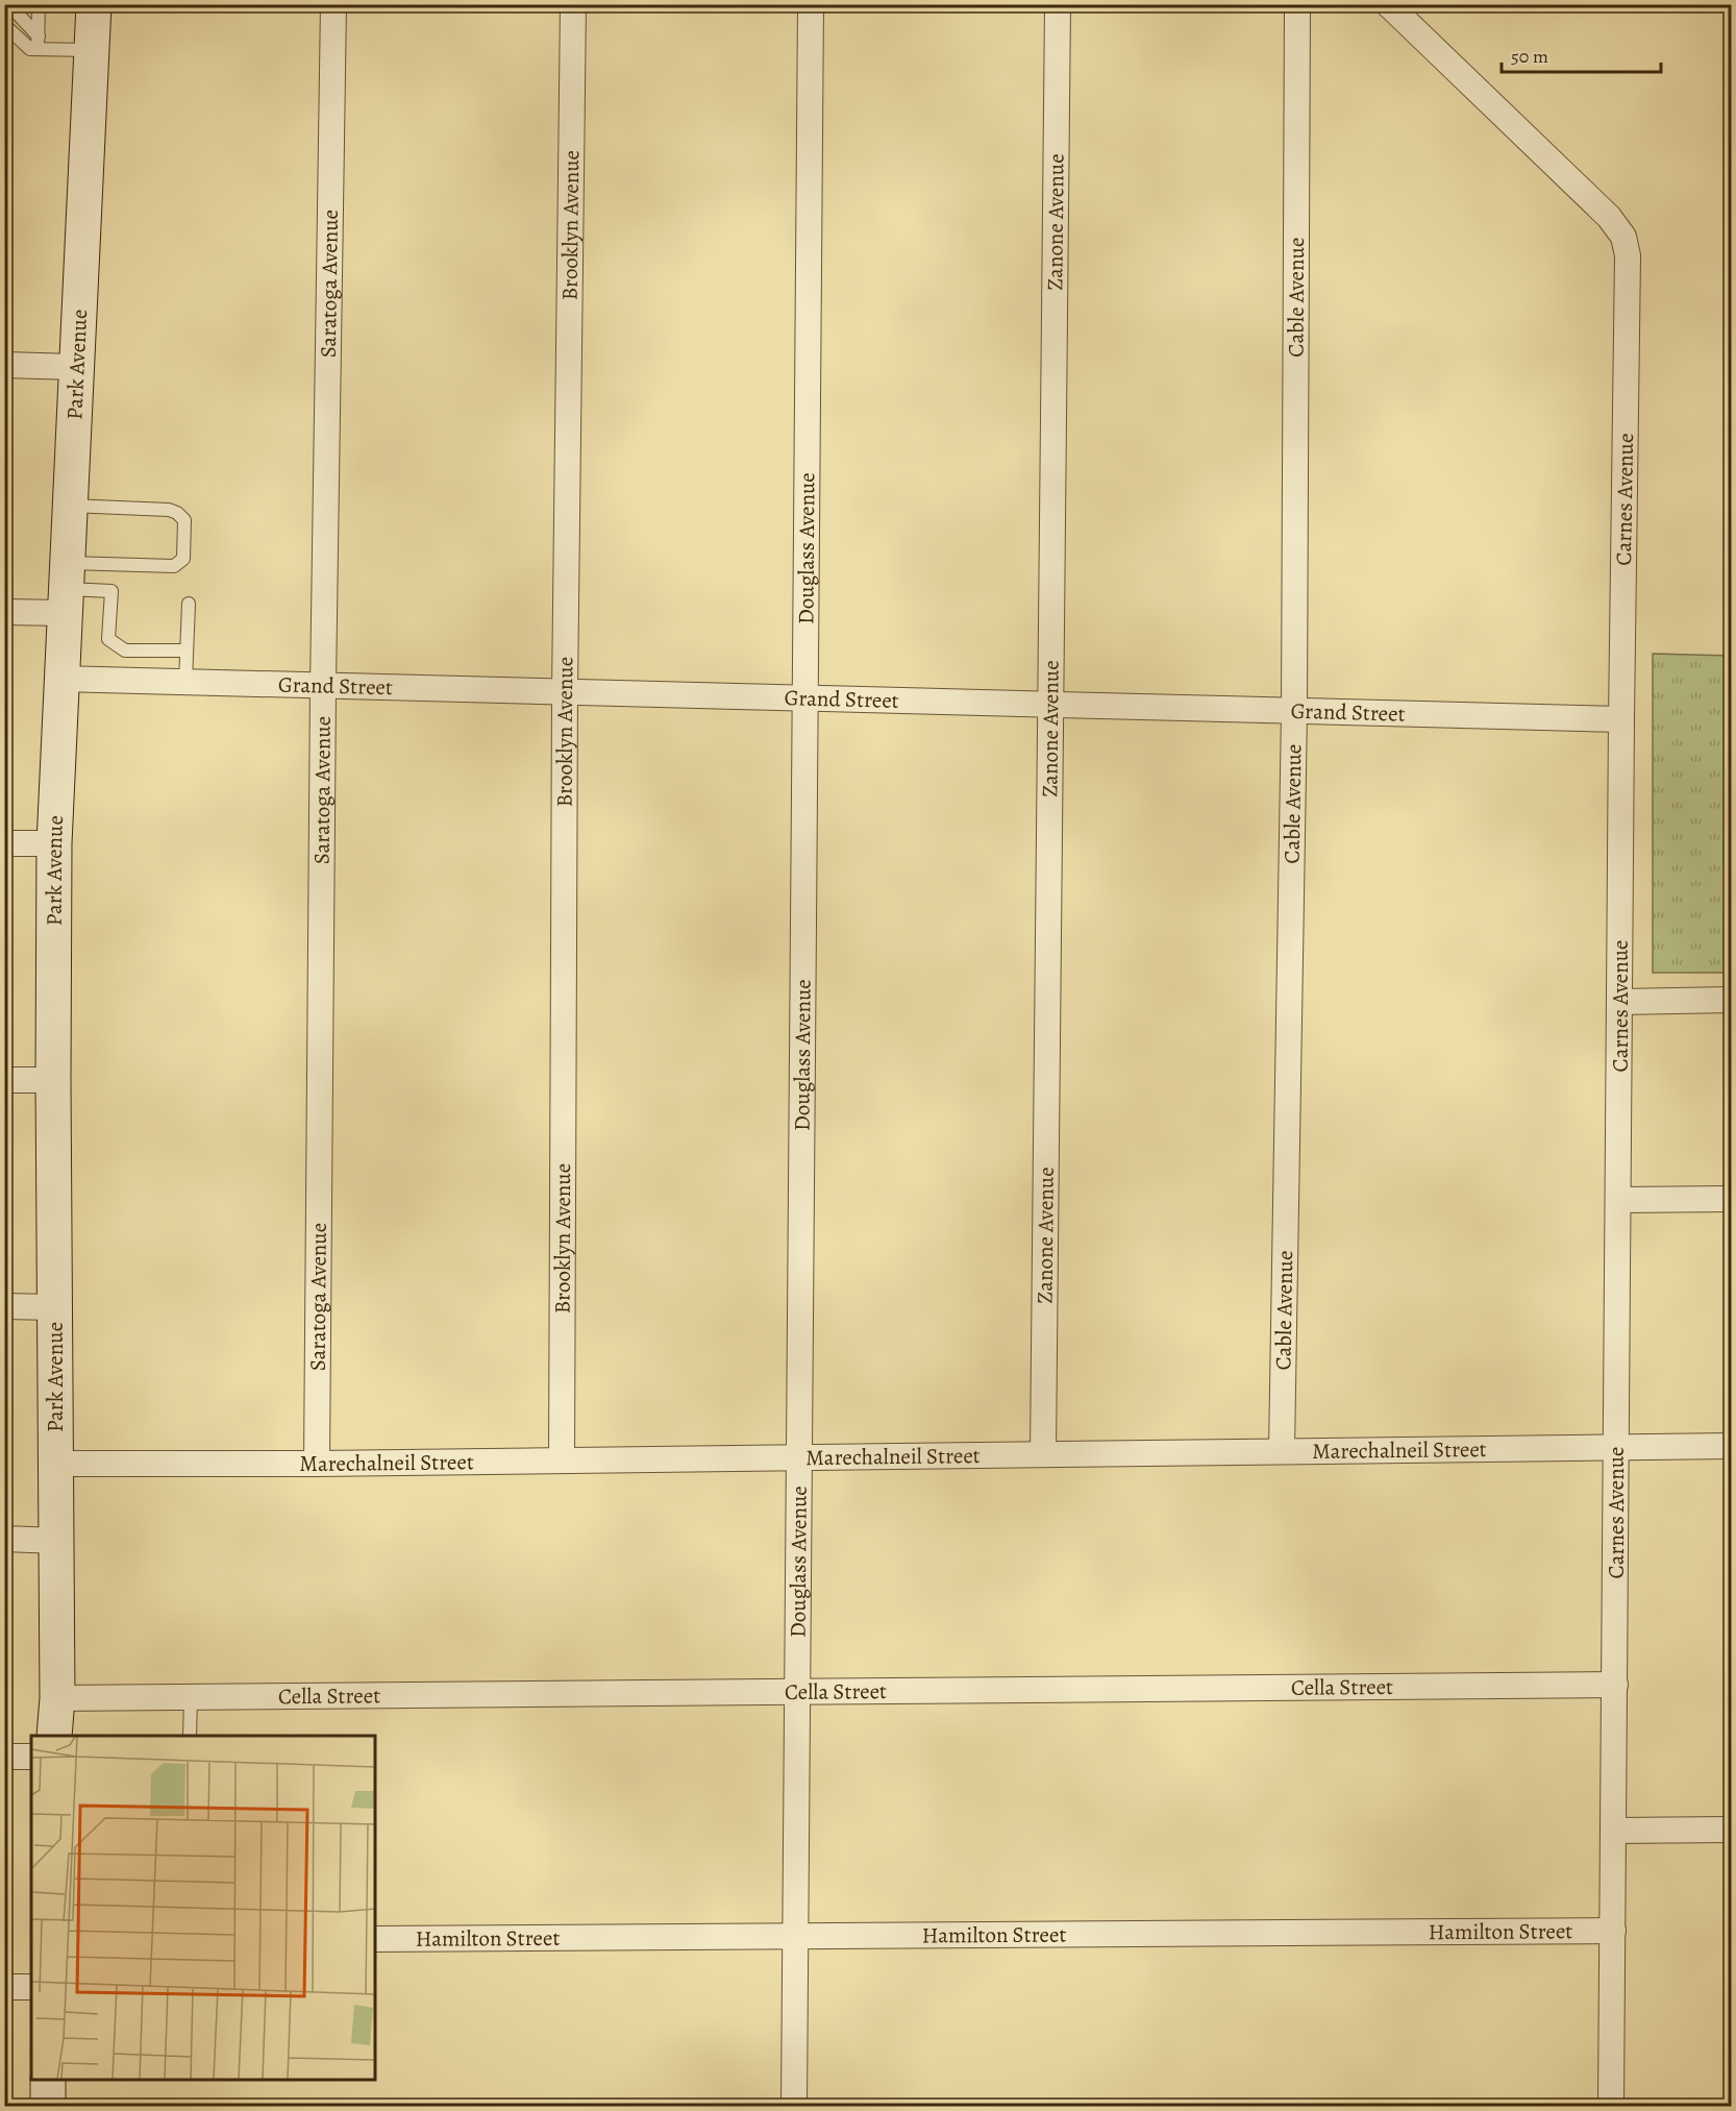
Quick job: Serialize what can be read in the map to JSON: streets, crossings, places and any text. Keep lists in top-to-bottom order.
{
  "streets": {
    "main road": ["Park Avenue"],
    "street": [
      "Zanone Avenue",
      "Brooklyn Avenue",
      "Saratoga Avenue",
      "Cable Avenue",
      "Carnes Avenue",
      "Douglass Avenue",
      "Grand Street",
      "Marechalneil Street",
      "Cella Street",
      "Hamilton Street"
    ]
  },
  "crossings": [
    ["Zanone Avenue", "Grand Street"],
    ["Zanone Avenue", "Marechalneil Street"],
    ["Brooklyn Avenue", "Grand Street"],
    ["Brooklyn Avenue", "Marechalneil Street"],
    ["Saratoga Avenue", "Grand Street"],
    ["Saratoga Avenue", "Marechalneil Street"],
    ["Cable Avenue", "Grand Street"],
    ["Cable Avenue", "Marechalneil Street"],
    ["Park Avenue", "Grand Street"],
    ["Park Avenue", "Marechalneil Street"],
    ["Park Avenue", "Cella Street"],
    ["Carnes Avenue", "Grand Street"],
    ["Carnes Avenue", "Marechalneil Street"],
    ["Carnes Avenue", "Cella Street"],
    ["Carnes Avenue", "Hamilton Street"],
    ["Douglass Avenue", "Grand Street"],
    ["Douglass Avenue", "Marechalneil Street"],
    ["Douglass Avenue", "Cella Street"],
    ["Douglass Avenue", "Hamilton Street"]
  ],
  "scale_bar": "50 m"
}
